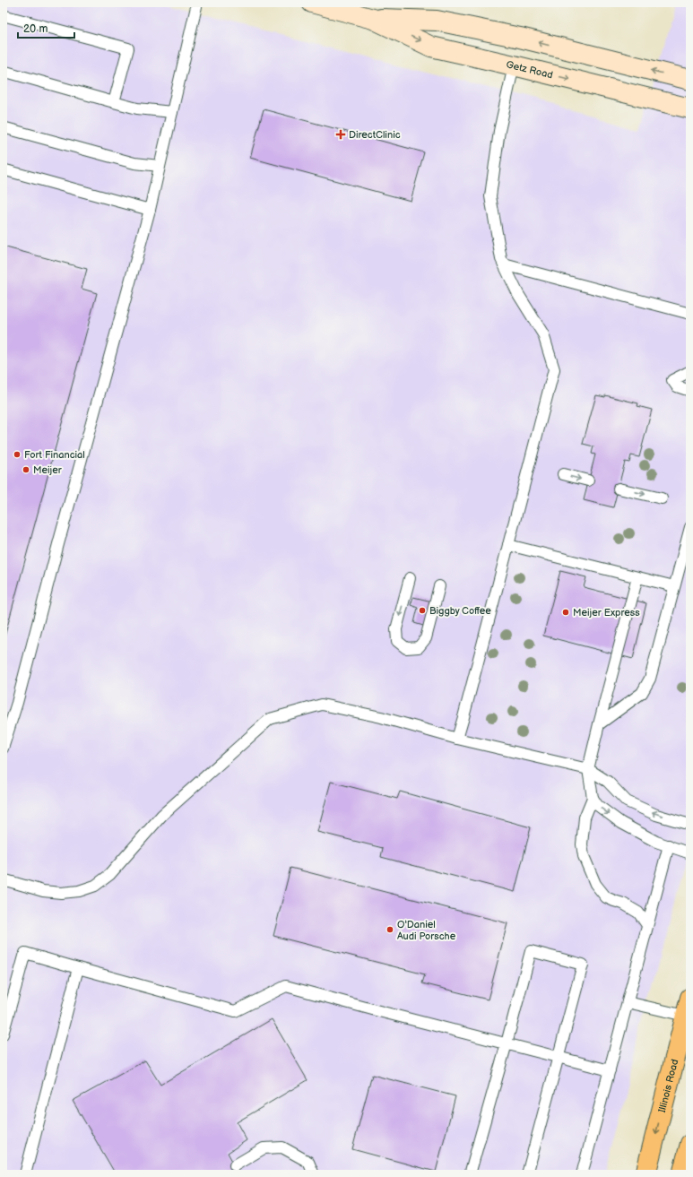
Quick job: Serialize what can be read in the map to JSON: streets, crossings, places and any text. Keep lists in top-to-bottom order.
{
  "streets": {
    "main road": ["Illinois Road"],
    "street": ["Getz Road"]
  },
  "one_way": ["Illinois Road"],
  "places": {
    "health": ["DirectClinic"],
    "other": [
      "Fort Financial",
      "Meijer",
      "Biggby Coffee",
      "Meijer Express",
      "O'Daniel Audi Porsche"
    ]
  },
  "scale_bar": "20 m"
}
